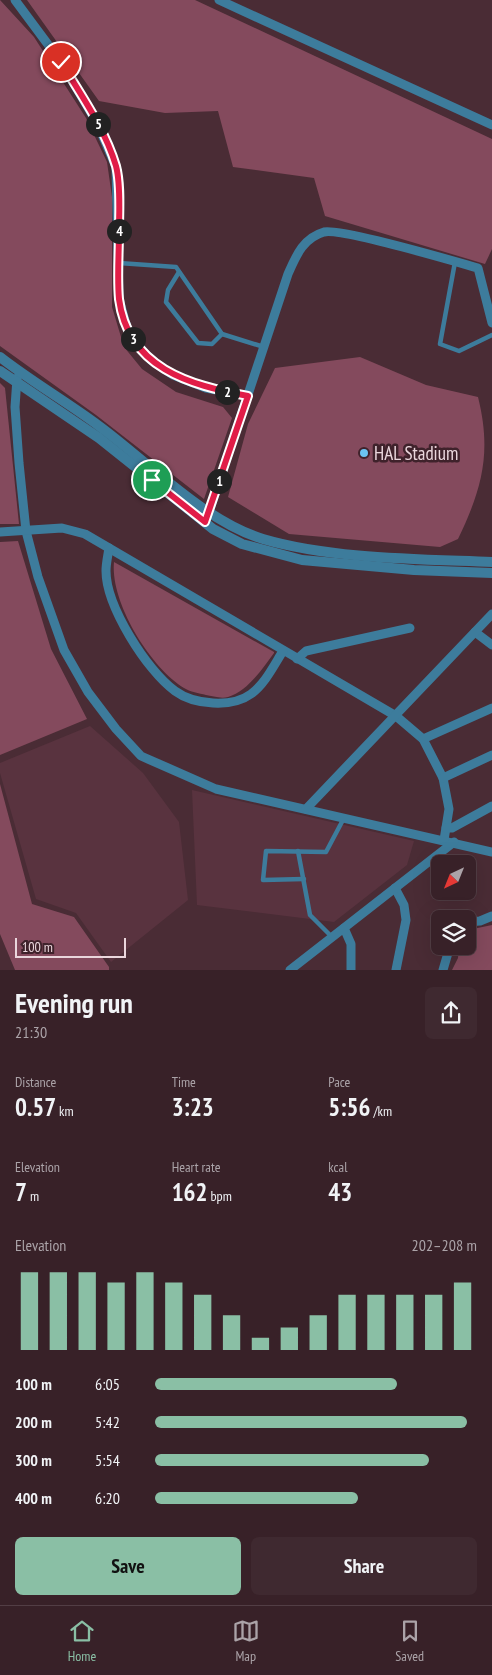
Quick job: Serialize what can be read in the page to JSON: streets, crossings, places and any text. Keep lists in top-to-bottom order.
{
  "places": ["HAL Stadium"],
  "scale_bar": "100 m",
  "north": "bottom left",
  "page": {
    "pins": [
      "5",
      "4",
      "3",
      "2",
      "1"
    ],
    "scale": "100 m",
    "heading": ["Evening run", "21:30"],
    "stats": [
      ["Distance", "0.57 km"],
      ["Time", "3:23"],
      ["Pace", "5:56 /km"],
      ["Elevation", "7 m"],
      ["Heart rate", "162 bpm"],
      ["kcal", "43"]
    ],
    "chart": ["Elevation", "202–208 m"],
    "list": [
      {
        "name": "100 m",
        "note": "6:05"
      },
      {
        "name": "200 m",
        "note": "5:42"
      },
      {
        "name": "300 m",
        "note": "5:54"
      },
      {
        "name": "400 m",
        "note": "6:20"
      }
    ],
    "buttons": ["Save", "Share"],
    "tabs": ["Home", "Map", "Saved"]
  }
}
